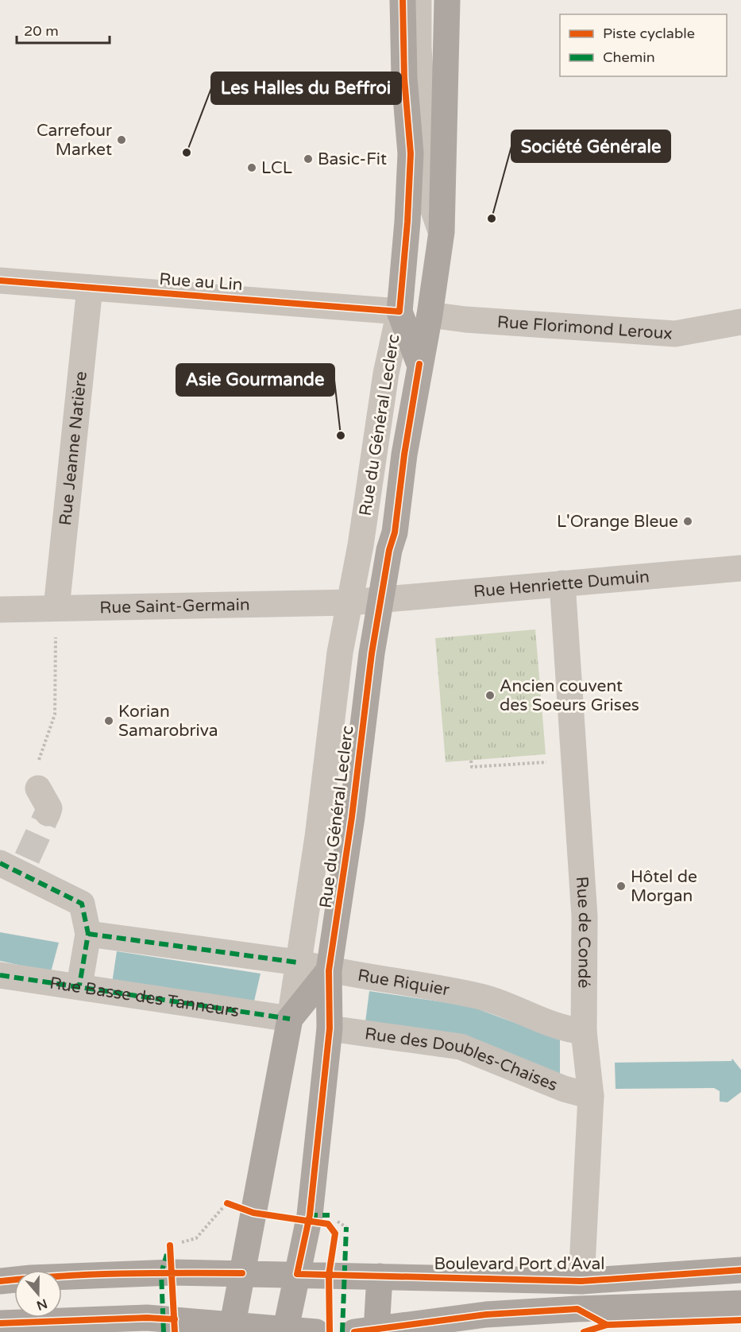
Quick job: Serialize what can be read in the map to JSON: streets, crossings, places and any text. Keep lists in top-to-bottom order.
{
  "streets": {
    "main road": ["Rue du Général Leclerc", "Boulevard Port d'Aval"],
    "street": [
      "Rue au Lin",
      "Rue Florimond Leroux",
      "Rue Jeanne Natière",
      "Rue Henriette Dumuin",
      "Rue Saint-Germain",
      "Rue de Condé",
      "Rue Riquier",
      "Rue Basse des Tanneurs",
      "Rue des Doubles-Chaises"
    ]
  },
  "crossings": [
    ["Rue au Lin", "Rue du Général Leclerc"],
    ["Rue au Lin", "Rue Jeanne Natière"],
    ["Rue Florimond Leroux", "Rue du Général Leclerc"],
    ["Rue du Général Leclerc", "Rue Henriette Dumuin"],
    ["Rue du Général Leclerc", "Rue Saint-Germain"],
    ["Rue du Général Leclerc", "Rue Riquier"],
    ["Rue du Général Leclerc", "Rue Basse des Tanneurs"],
    ["Rue du Général Leclerc", "Rue des Doubles-Chaises"],
    ["Rue du Général Leclerc", "Boulevard Port d'Aval"],
    ["Rue Jeanne Natière", "Rue Saint-Germain"],
    ["Rue Henriette Dumuin", "Rue Saint-Germain"],
    ["Rue Henriette Dumuin", "Rue de Condé"],
    ["Rue de Condé", "Rue Riquier"],
    ["Rue de Condé", "Rue des Doubles-Chaises"],
    ["Rue de Condé", "Boulevard Port d'Aval"]
  ],
  "places": [
    "Carrefour Market",
    "Les Halles du Beffroi",
    "Basic-Fit",
    "LCL",
    "Société Générale",
    "Asie Gourmande",
    "L'Orange Bleue",
    "Ancien couvent des Soeurs Grises",
    "Korian Samarobriva",
    "Hôtel de Morgan"
  ],
  "legend": ["Piste cyclable", "Chemin"],
  "scale_bar": "20 m",
  "north": "bottom"
}
